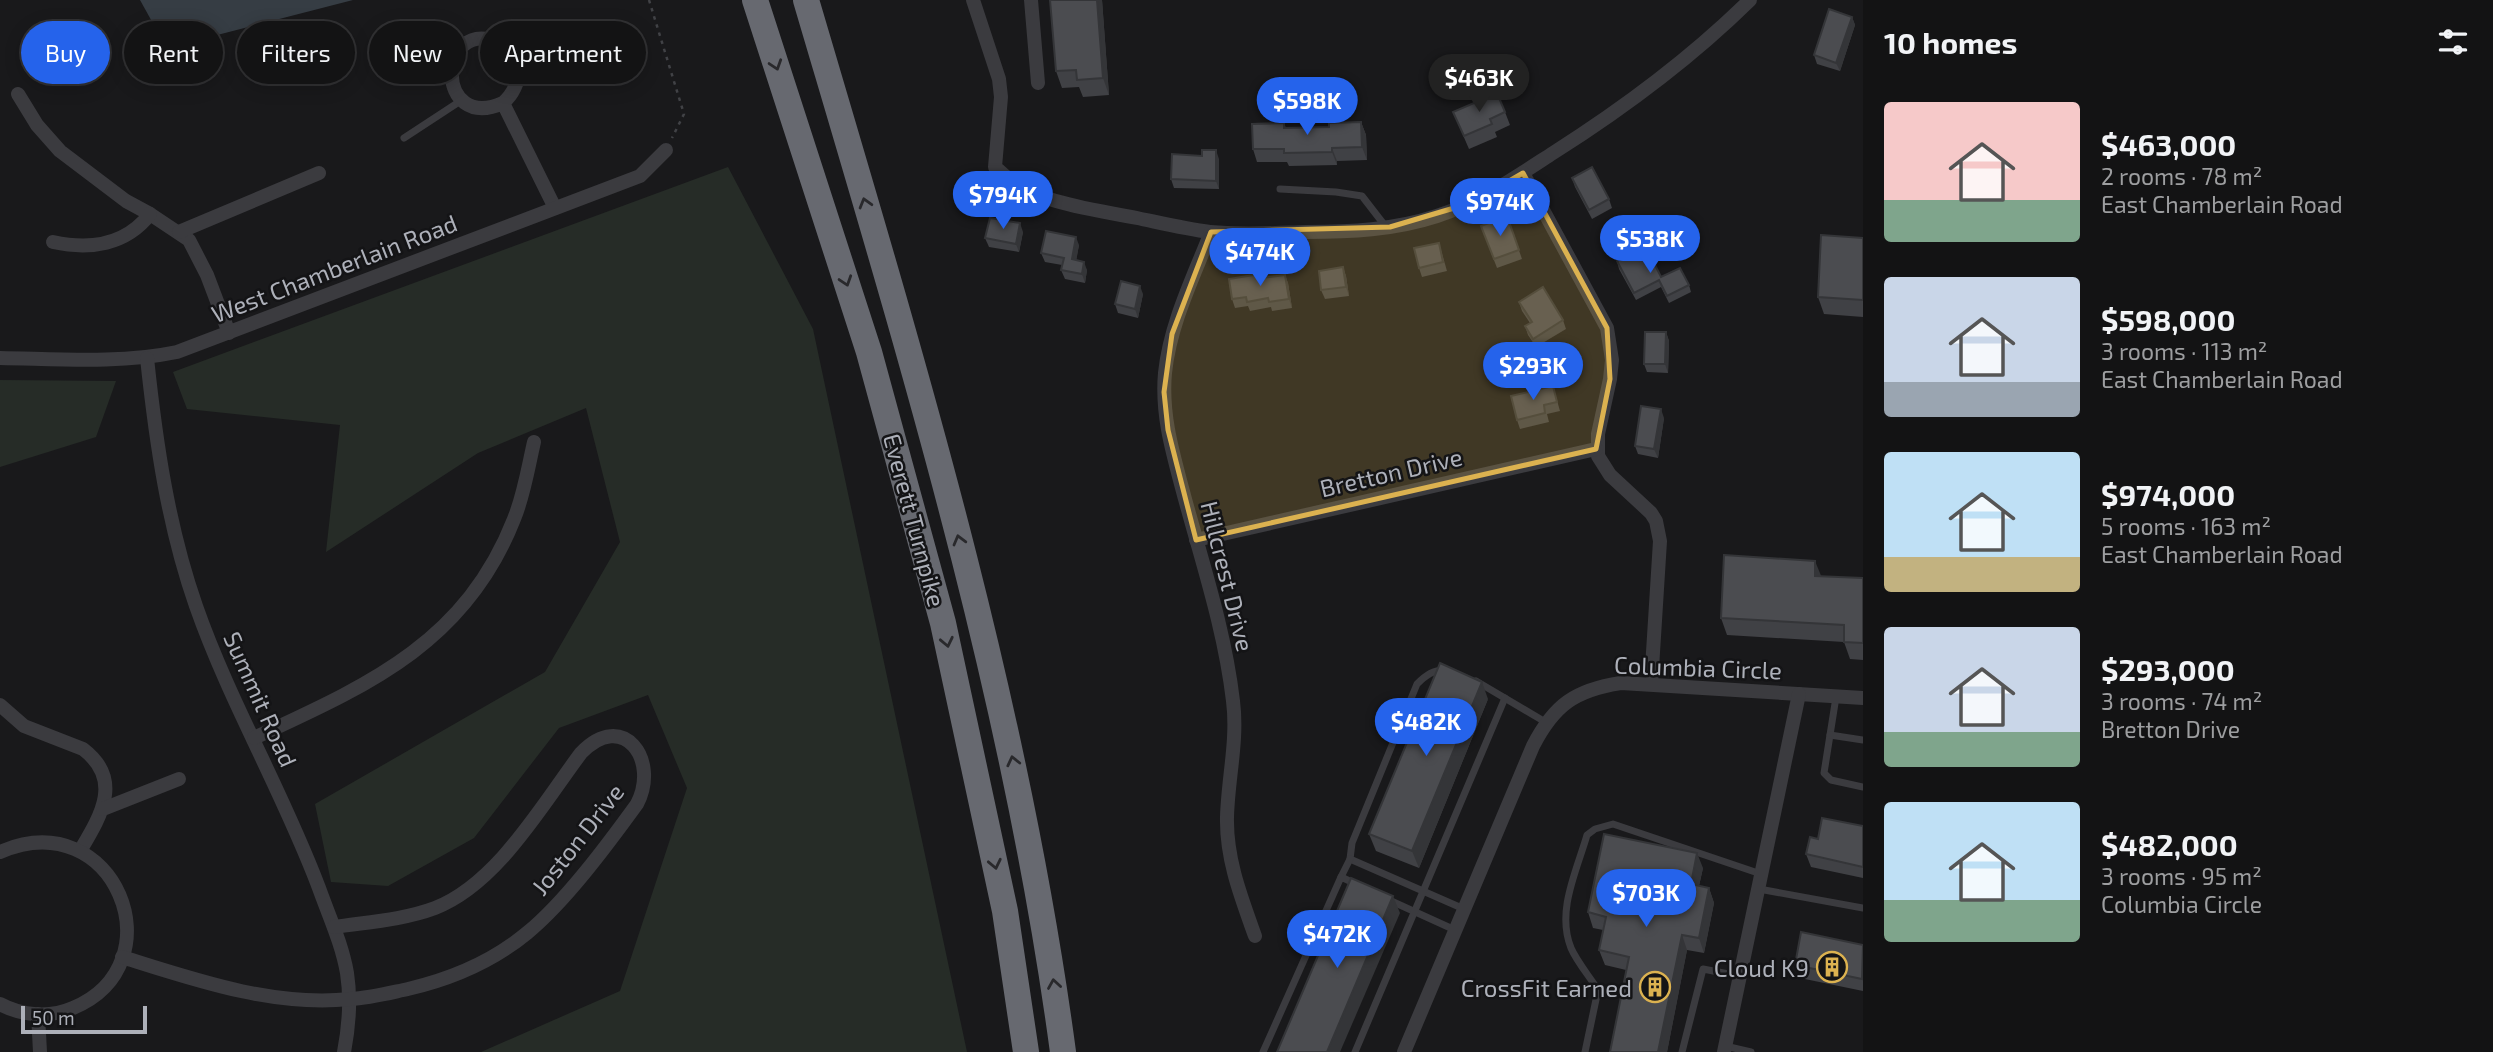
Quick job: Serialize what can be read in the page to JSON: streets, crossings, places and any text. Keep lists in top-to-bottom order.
{
  "streets": {
    "highway": ["Everett Turnpike"],
    "street": [
      "West Chamberlain Road",
      "Bretton Drive",
      "Hillcrest Drive",
      "Columbia Circle",
      "Summit Road",
      "Joston Drive"
    ]
  },
  "crossings": [
    ["West Chamberlain Road", "Summit Road"],
    ["Bretton Drive", "Hillcrest Drive"],
    ["Summit Road", "Joston Drive"]
  ],
  "places": {
    "building": ["Cloud K9", "CrossFit Earned"]
  },
  "scale_bar": "50 m",
  "page": {
    "heading": "10 homes",
    "chip": [
      "Buy",
      "Rent",
      "Filters",
      "New",
      "Apartment"
    ],
    "price": [
      "$463K",
      "$598K",
      "$794K",
      "$974K",
      "$538K",
      "$474K",
      "$293K",
      "$482K",
      "$703K",
      "$472K"
    ],
    "list": [
      {
        "name": "$463,000",
        "note": "2 rooms · 78 m² · East Chamberlain Road"
      },
      {
        "name": "$598,000",
        "note": "3 rooms · 113 m² · East Chamberlain Road"
      },
      {
        "name": "$974,000",
        "note": "5 rooms · 163 m² · East Chamberlain Road"
      },
      {
        "name": "$293,000",
        "note": "3 rooms · 74 m² · Bretton Drive"
      },
      {
        "name": "$482,000",
        "note": "3 rooms · 95 m² · Columbia Circle"
      }
    ],
    "scale": "50 m"
  }
}
